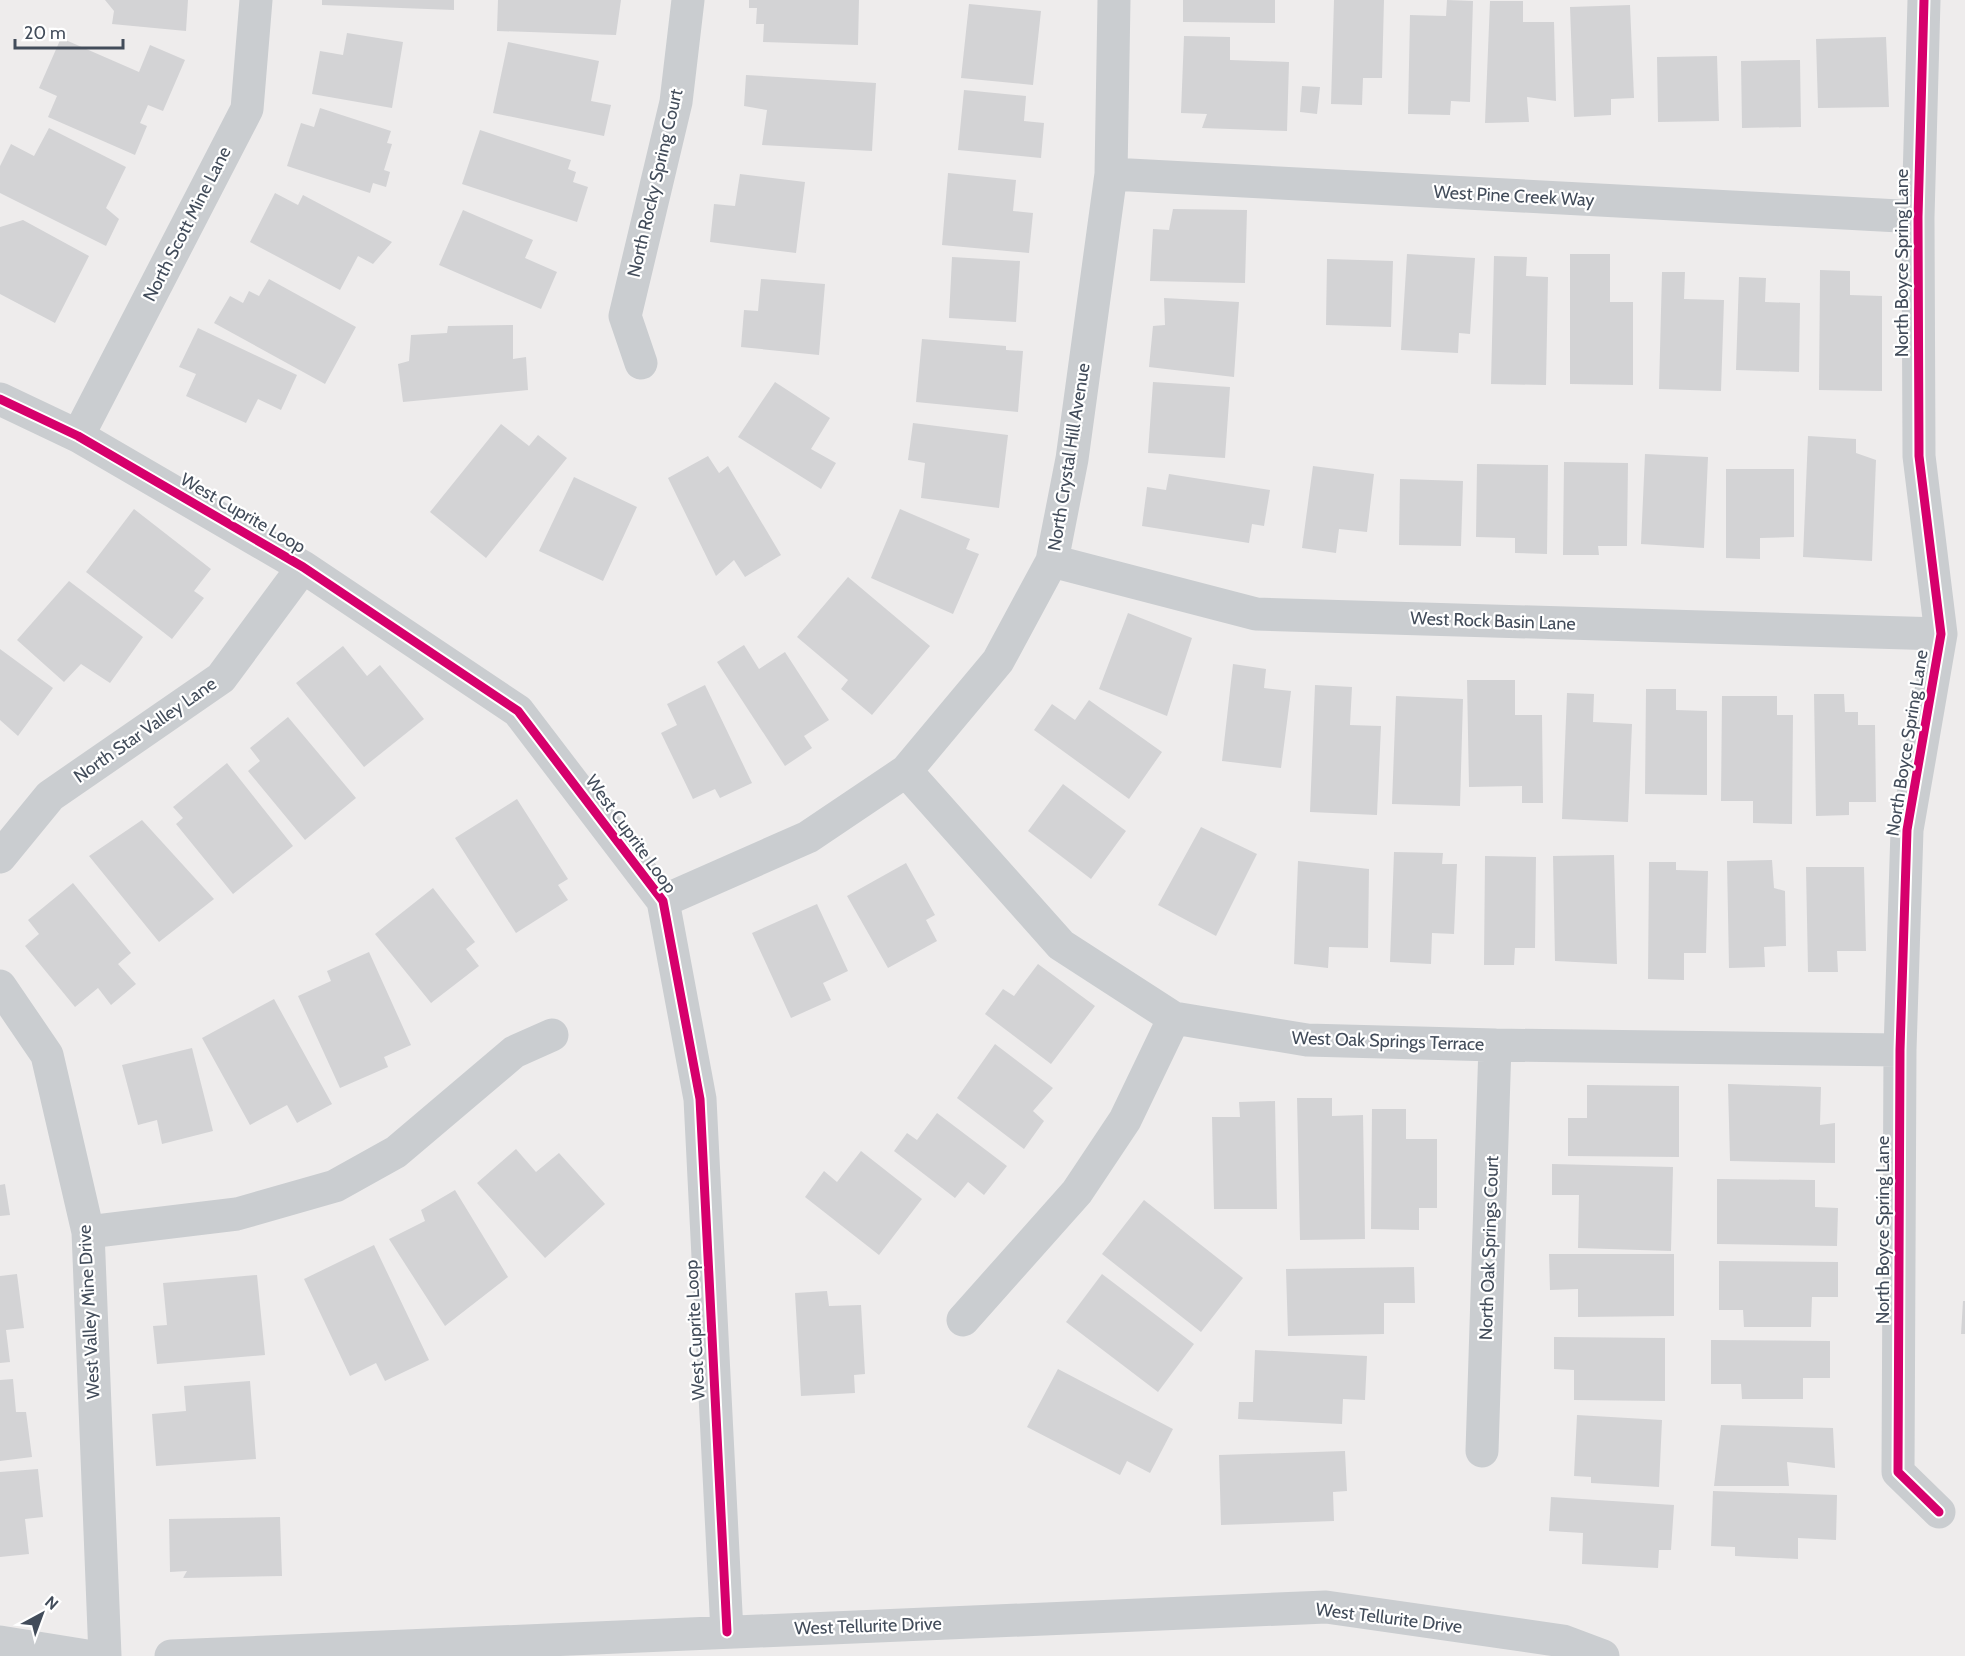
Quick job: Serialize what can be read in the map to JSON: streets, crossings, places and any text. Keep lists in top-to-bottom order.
{
  "streets": {
    "street": [
      "North Rocky Spring Court",
      "West Pine Creek Way",
      "North Scott Mine Lane",
      "North Boyce Spring Lane",
      "North Crystal Hill Avenue",
      "West Cuprite Loop",
      "West Rock Basin Lane",
      "North Star Valley Lane",
      "West Oak Springs Terrace",
      "North Oak Springs Court",
      "West Valley Mine Drive",
      "West Tellurite Drive"
    ]
  },
  "crossings": [
    ["West Pine Creek Way", "North Boyce Spring Lane"],
    ["West Pine Creek Way", "North Crystal Hill Avenue"],
    ["North Scott Mine Lane", "West Cuprite Loop"],
    ["North Boyce Spring Lane", "West Rock Basin Lane"],
    ["North Boyce Spring Lane", "West Oak Springs Terrace"],
    ["North Crystal Hill Avenue", "West Cuprite Loop"],
    ["North Crystal Hill Avenue", "West Rock Basin Lane"],
    ["North Crystal Hill Avenue", "West Oak Springs Terrace"],
    ["West Cuprite Loop", "North Star Valley Lane"],
    ["West Cuprite Loop", "West Tellurite Drive"],
    ["West Oak Springs Terrace", "North Oak Springs Court"]
  ],
  "scale_bar": "20 m",
  "north": "top right"
}
